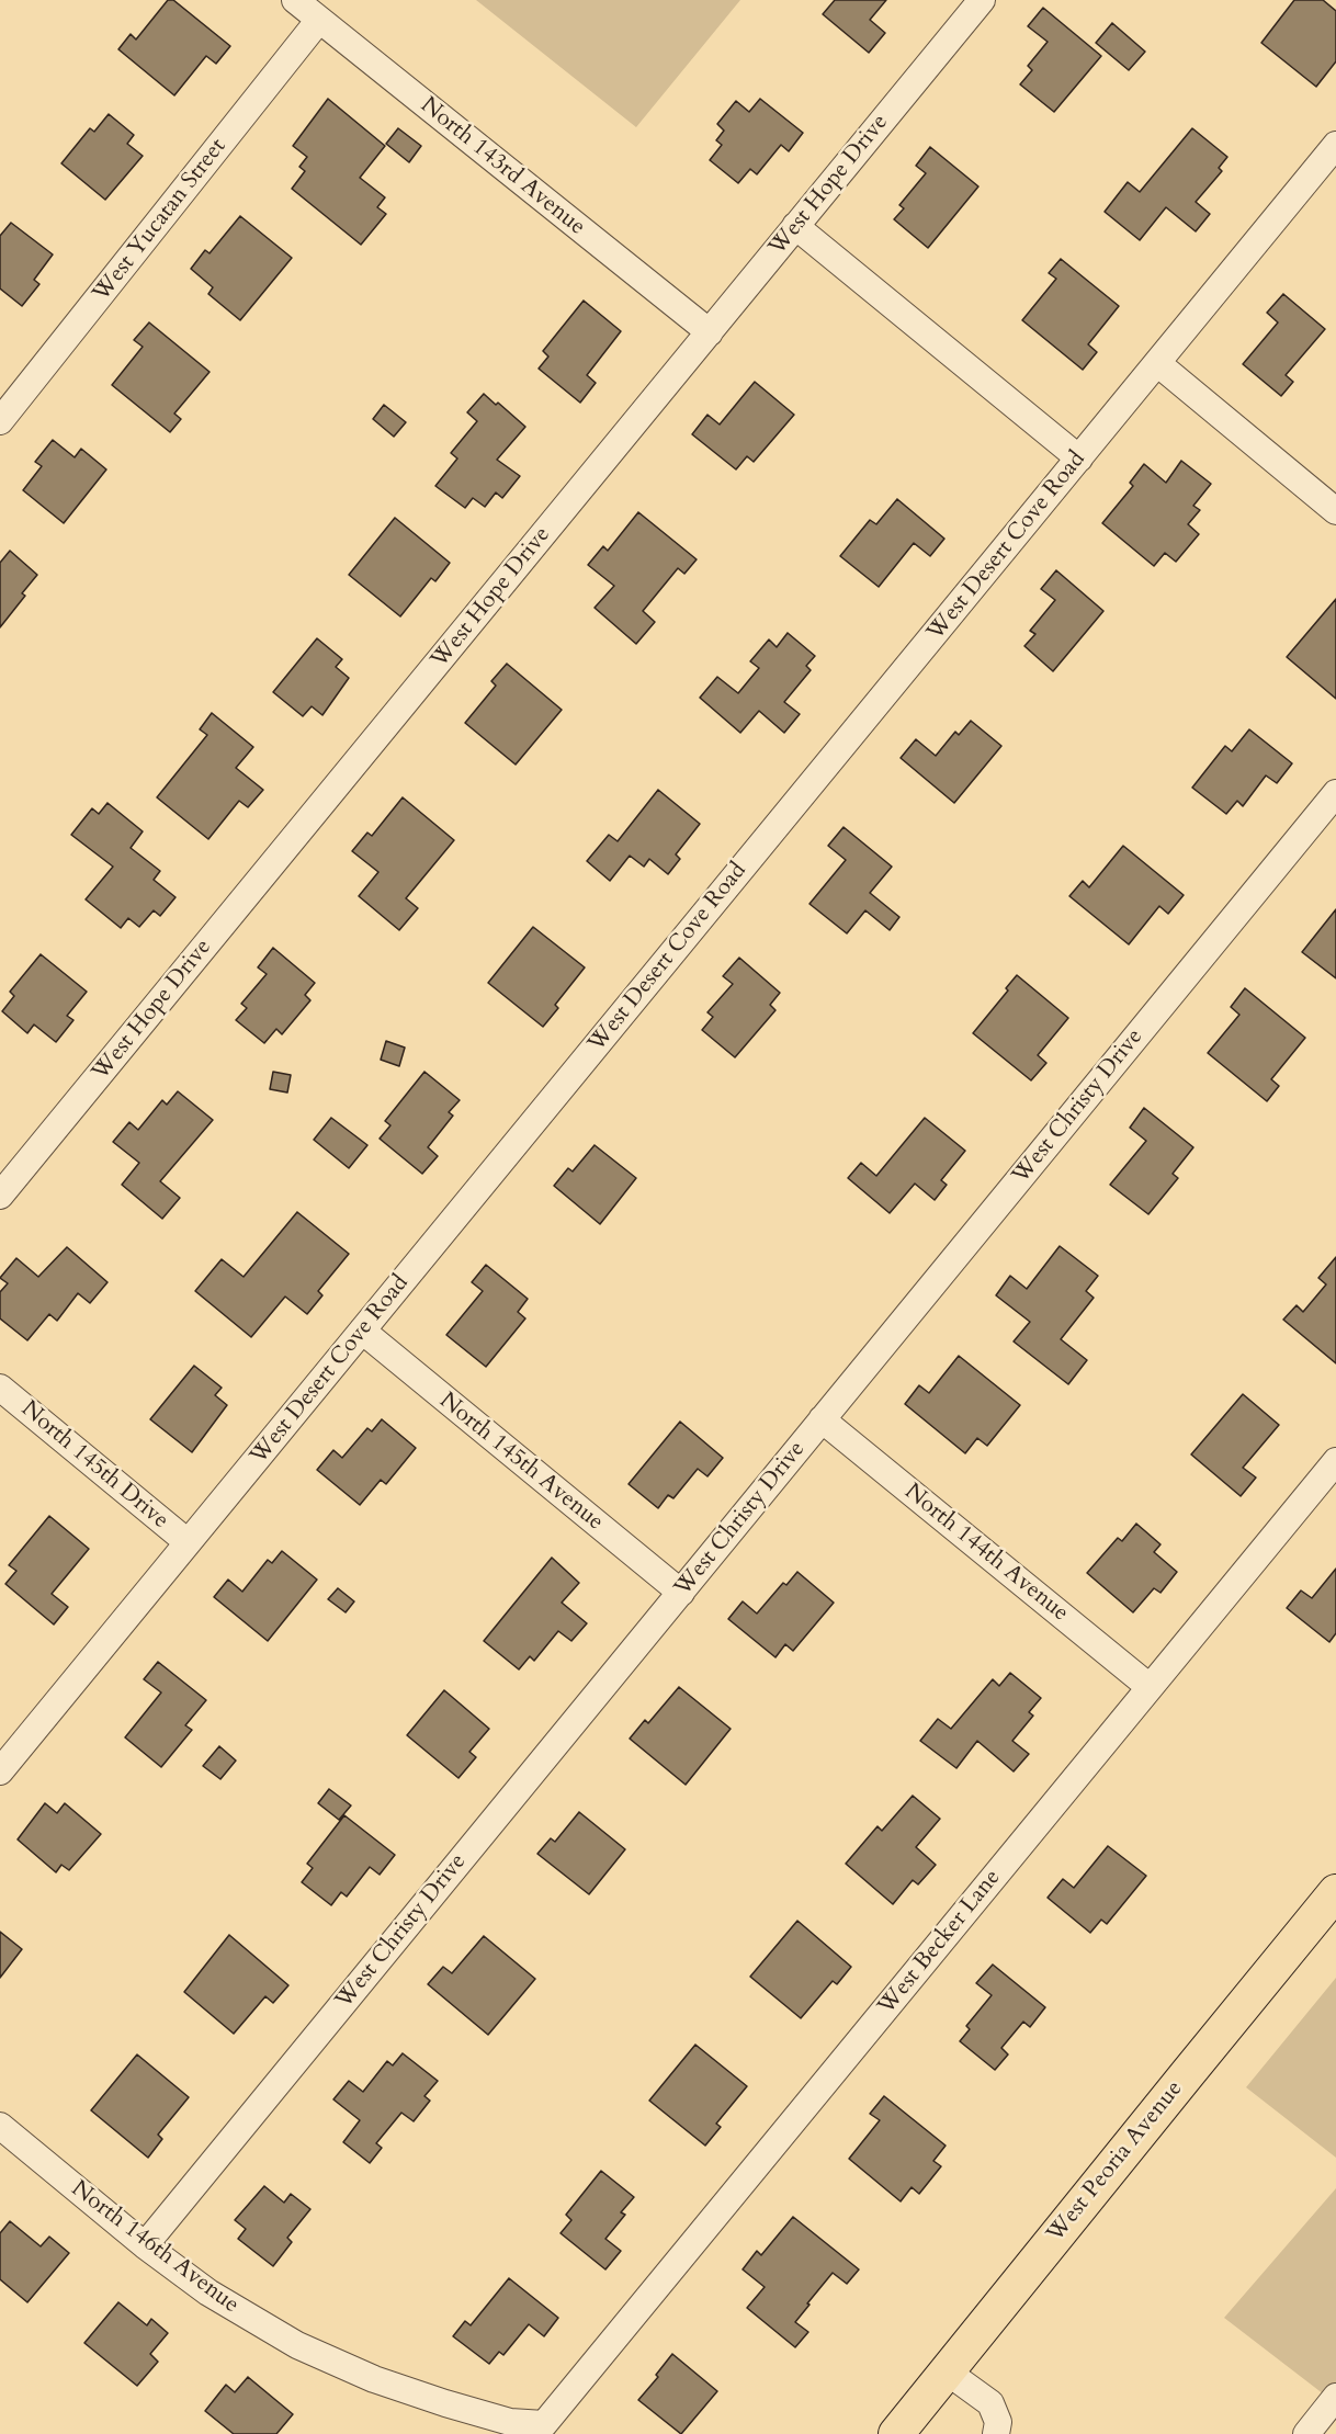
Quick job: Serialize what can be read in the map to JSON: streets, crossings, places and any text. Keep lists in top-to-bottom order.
{
  "streets": {
    "main road": ["West Peoria Avenue"],
    "street": [
      "North 143rd Avenue",
      "West Hope Drive",
      "West Yucatan Street",
      "West Desert Cove Road",
      "West Christy Drive",
      "North 145th Avenue",
      "North 145th Drive",
      "North 144th Avenue",
      "West Becker Lane",
      "North 146th Avenue"
    ]
  },
  "crossings": [
    ["North 143rd Avenue", "West Hope Drive"],
    ["North 143rd Avenue", "West Yucatan Street"],
    ["West Desert Cove Road", "North 145th Avenue"],
    ["West Desert Cove Road", "North 145th Drive"],
    ["West Christy Drive", "North 145th Avenue"],
    ["West Christy Drive", "North 144th Avenue"],
    ["West Christy Drive", "North 146th Avenue"],
    ["North 144th Avenue", "West Becker Lane"],
    ["West Becker Lane", "North 146th Avenue"]
  ]
}
